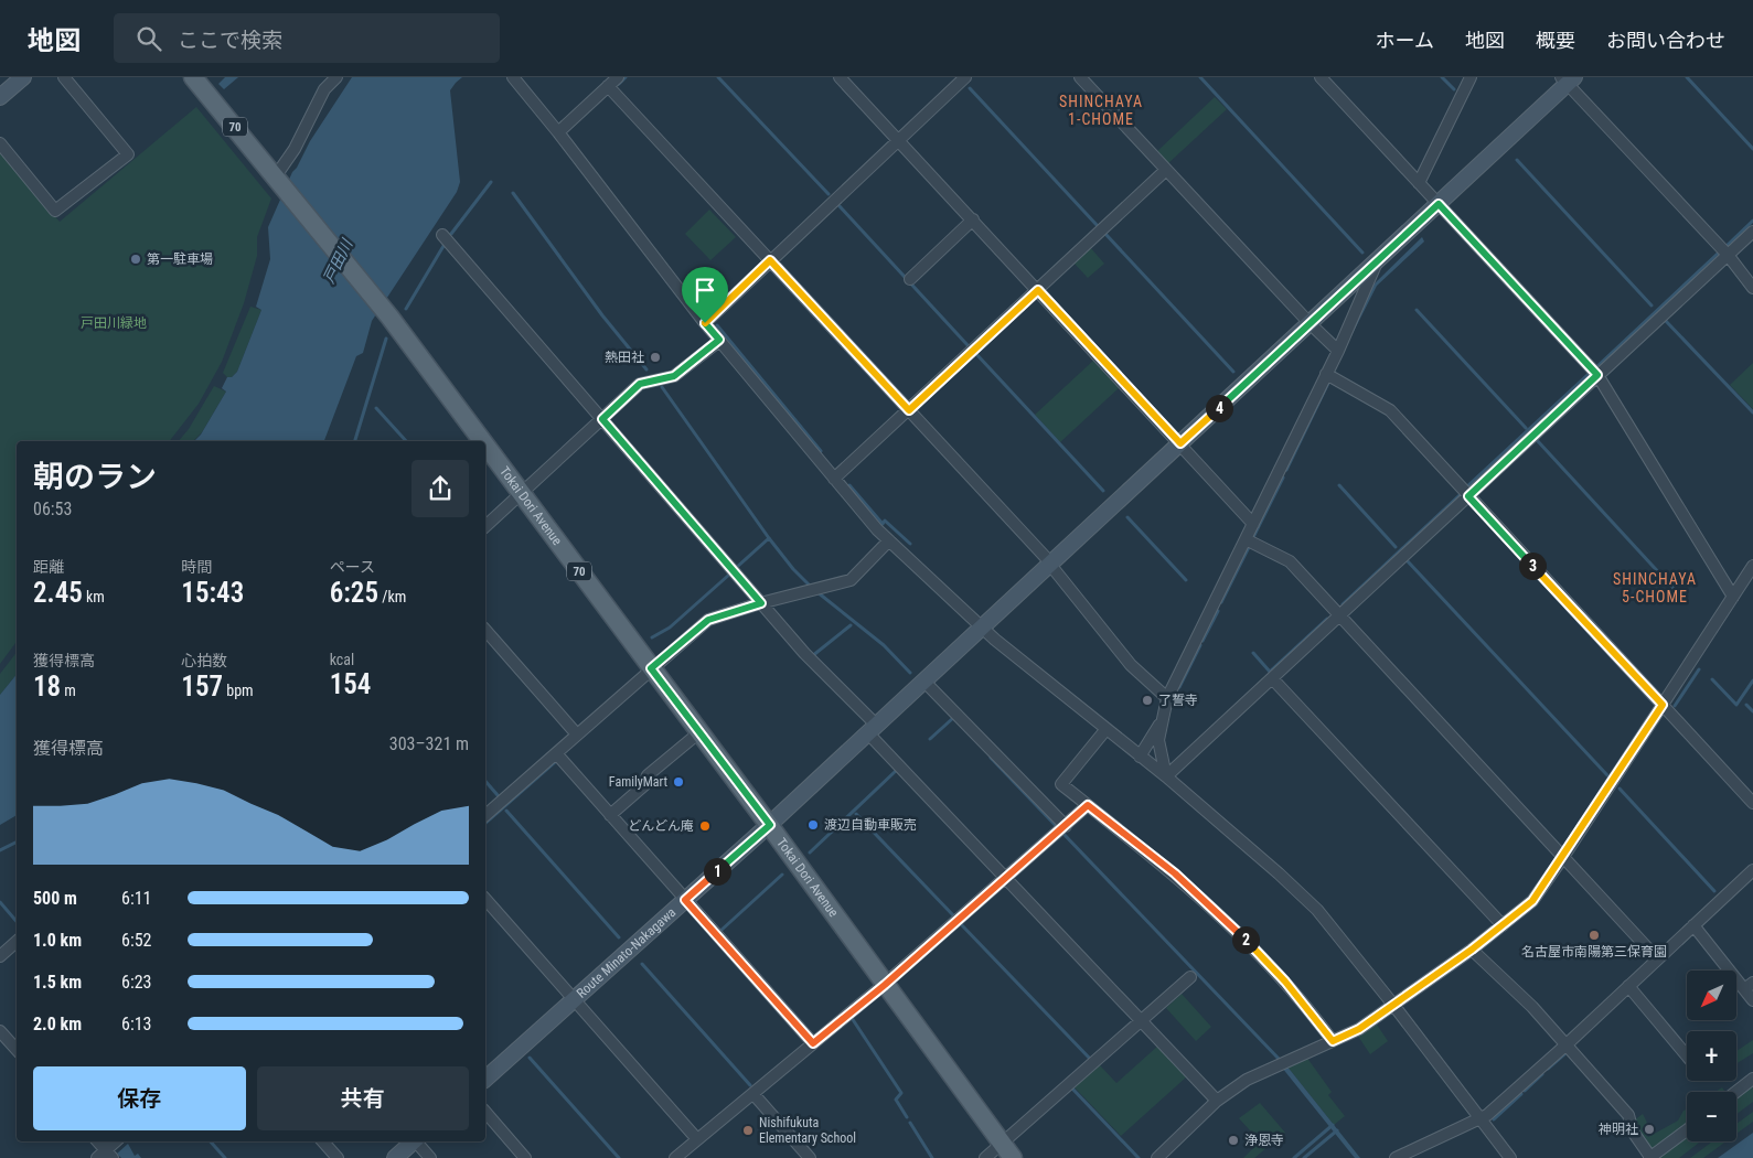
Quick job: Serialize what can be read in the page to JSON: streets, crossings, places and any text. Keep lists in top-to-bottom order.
{
  "streets": {
    "main road": ["70", "Tokai Dori Avenue"],
    "street": ["Route Minato-Nakagawa"]
  },
  "crossings": [
    ["Tokai Dori Avenue", "Route Minato-Nakagawa"]
  ],
  "districts": ["SHINCHAYA 1-CHOME", "SHINCHAYA 5-CHOME"],
  "water": ["戸田川"],
  "parks": ["戸田川緑地"],
  "places": [
    "第一駐車場",
    "熱田社",
    "了誓寺",
    "FamilyMart",
    "渡辺自動車販売",
    "どんどん庵",
    "名古屋市南陽第三保育園",
    "神明社",
    "Nishifukuta Elementary School",
    "浄恩寺"
  ],
  "north": "bottom left",
  "page": {
    "header": "地図",
    "search": "ここで検索",
    "nav": [
      "ホーム",
      "地図",
      "概要",
      "お問い合わせ"
    ],
    "pins": [
      "4",
      "3",
      "1",
      "2"
    ],
    "heading": ["朝のラン", "06:53"],
    "stats": [
      ["距離", "2.45 km"],
      ["時間", "15:43"],
      ["ペース", "6:25 /km"],
      ["獲得標高", "18 m"],
      ["心拍数", "157 bpm"],
      ["kcal", "154"]
    ],
    "chart": ["獲得標高", "303–321 m"],
    "list": [
      {
        "name": "500 m",
        "note": "6:11"
      },
      {
        "name": "1.0 km",
        "note": "6:52"
      },
      {
        "name": "1.5 km",
        "note": "6:23"
      },
      {
        "name": "2.0 km",
        "note": "6:13"
      }
    ],
    "map_buttons": ["+", "−"],
    "buttons": ["保存", "共有"]
  }
}
